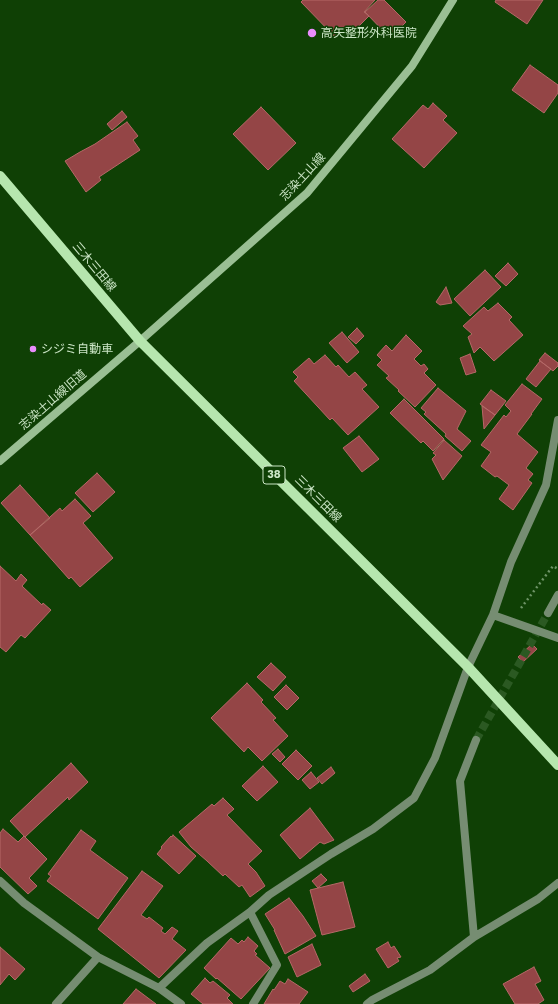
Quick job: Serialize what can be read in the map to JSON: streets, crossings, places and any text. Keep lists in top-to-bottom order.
{
  "streets": {
    "main road": [
      "志染土山線",
      "三木三田線",
      "志染土山線旧道",
      "38"
    ]
  },
  "crossings": [
    ["志染土山線", "三木三田線"],
    ["志染土山線", "志染土山線旧道"],
    ["三木三田線", "志染土山線旧道"]
  ],
  "places": ["高矢整形外科医院", "シジミ自動車"]
}
